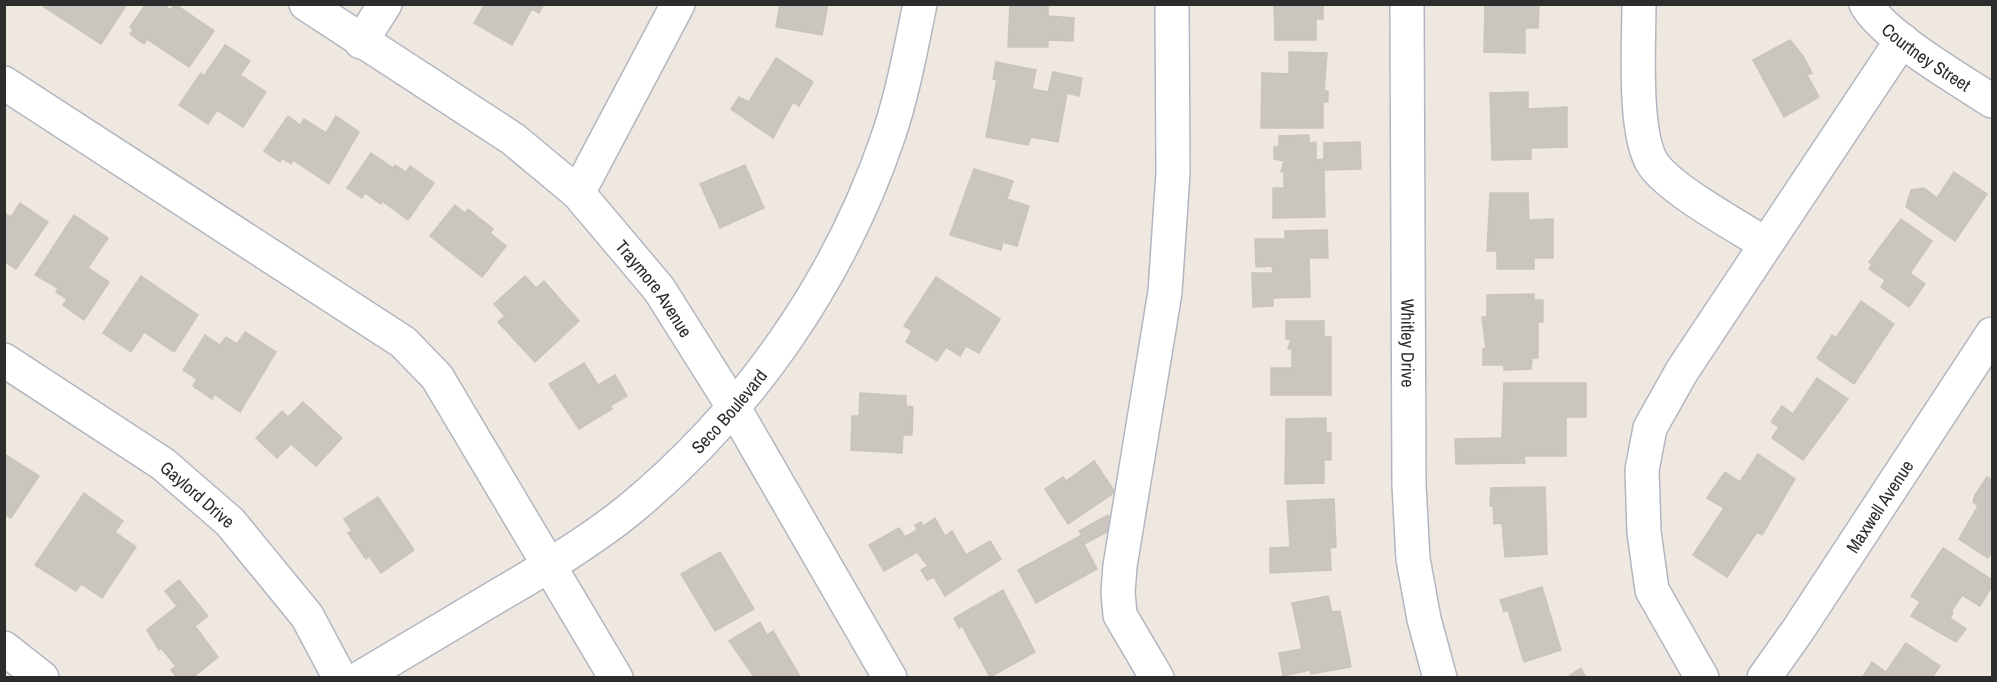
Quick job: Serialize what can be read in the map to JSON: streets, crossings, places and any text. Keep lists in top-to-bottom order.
{
  "streets": {
    "street": [
      "Courtney Street",
      "Traymore Avenue",
      "Whitley Drive",
      "Seco Boulevard",
      "Gaylord Drive",
      "Maxwell Avenue"
    ]
  },
  "crossings": [
    ["Traymore Avenue", "Seco Boulevard"]
  ]
}
